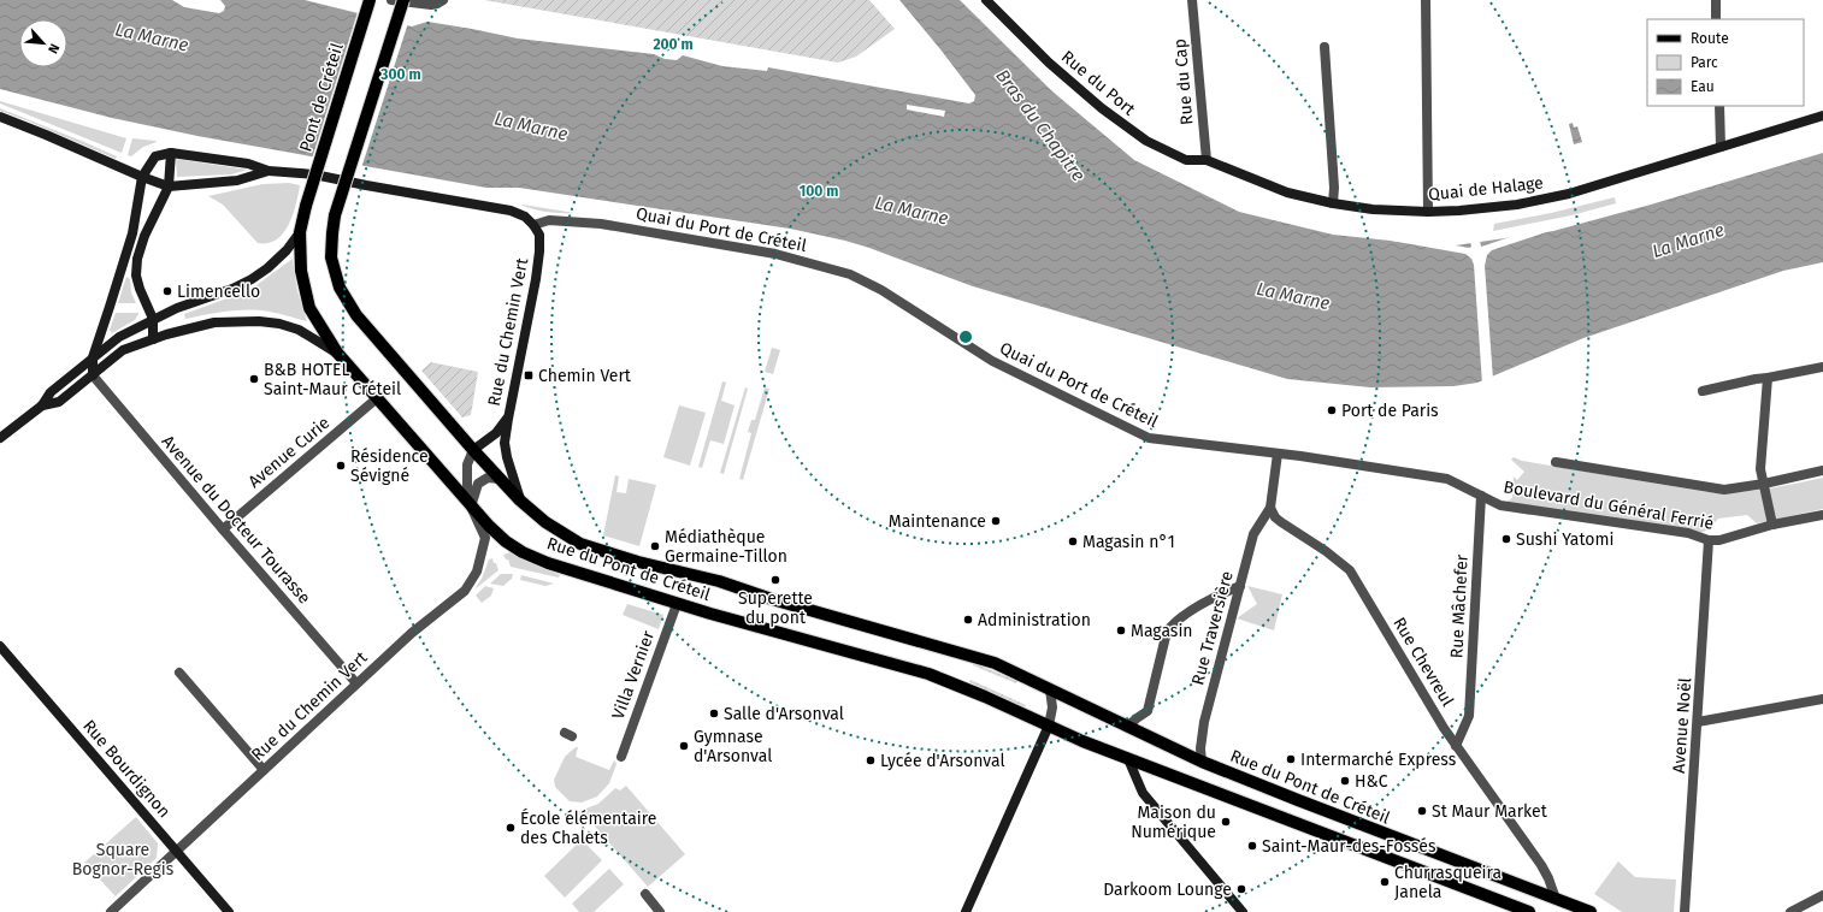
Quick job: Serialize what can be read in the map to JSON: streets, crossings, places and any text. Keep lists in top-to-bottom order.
{
  "streets": {
    "main road": ["Pont de Créteil", "Rue du Pont de Créteil"],
    "street": [
      "Rue du Cap",
      "Rue du Port",
      "Quai de Halage",
      "Quai du Port de Créteil",
      "Rue du Chemin Vert",
      "Avenue Curie",
      "Boulevard du Général Ferrié",
      "Avenue du Docteur Tourasse",
      "Rue Mâchefer",
      "Rue Traversière",
      "Rue Chevreul",
      "Villa Vernier",
      "Avenue Noël",
      "Rue Bourdignon"
    ]
  },
  "crossings": [
    ["Rue du Cap", "Rue du Port"],
    ["Rue du Cap", "Quai de Halage"],
    ["Rue du Port", "Quai de Halage"],
    ["Pont de Créteil", "Rue du Pont de Créteil"],
    ["Quai du Port de Créteil", "Rue du Chemin Vert"],
    ["Quai du Port de Créteil", "Boulevard du Général Ferrié"],
    ["Rue du Chemin Vert", "Avenue du Docteur Tourasse"],
    ["Rue du Chemin Vert", "Rue du Pont de Créteil"],
    ["Rue du Chemin Vert", "Rue Bourdignon"],
    ["Avenue Curie", "Avenue du Docteur Tourasse"],
    ["Avenue Curie", "Rue du Pont de Créteil"],
    ["Boulevard du Général Ferrié", "Rue Mâchefer"],
    ["Boulevard du Général Ferrié", "Avenue Noël"],
    ["Rue du Pont de Créteil", "Rue Traversière"],
    ["Rue du Pont de Créteil", "Rue Chevreul"],
    ["Rue du Pont de Créteil", "Villa Vernier"],
    ["Rue Mâchefer", "Rue Chevreul"],
    ["Rue Traversière", "Rue Chevreul"]
  ],
  "water": ["La Marne", "Bras du Chapitre"],
  "parks": ["Square Bognor-Regis"],
  "places": {
    "other": [
      "Limencello",
      "B&B HOTEL Saint-Maur Créteil",
      "Port de Paris",
      "Résidence Sévigné",
      "Maintenance",
      "Sushi Yatomi",
      "Magasin n°1",
      "Médiathèque Germaine-Tillon",
      "Superette du pont",
      "Administration",
      "Magasin",
      "Salle d'Arsonval",
      "Gymnase d'Arsonval",
      "Intermarché Express",
      "Lycée d'Arsonval",
      "H&C",
      "St Maur Market",
      "Maison du Numérique",
      "École élémentaire des Chalets",
      "Saint-Maur-des-Fossés",
      "Churrasqueira Janela",
      "Darkoom Lounge"
    ],
    "transit": ["Chemin Vert"]
  },
  "legend": ["Route", "Parc", "Eau"],
  "north": "bottom right",
  "rings": ["200 m", "300 m", "100 m"]
}
